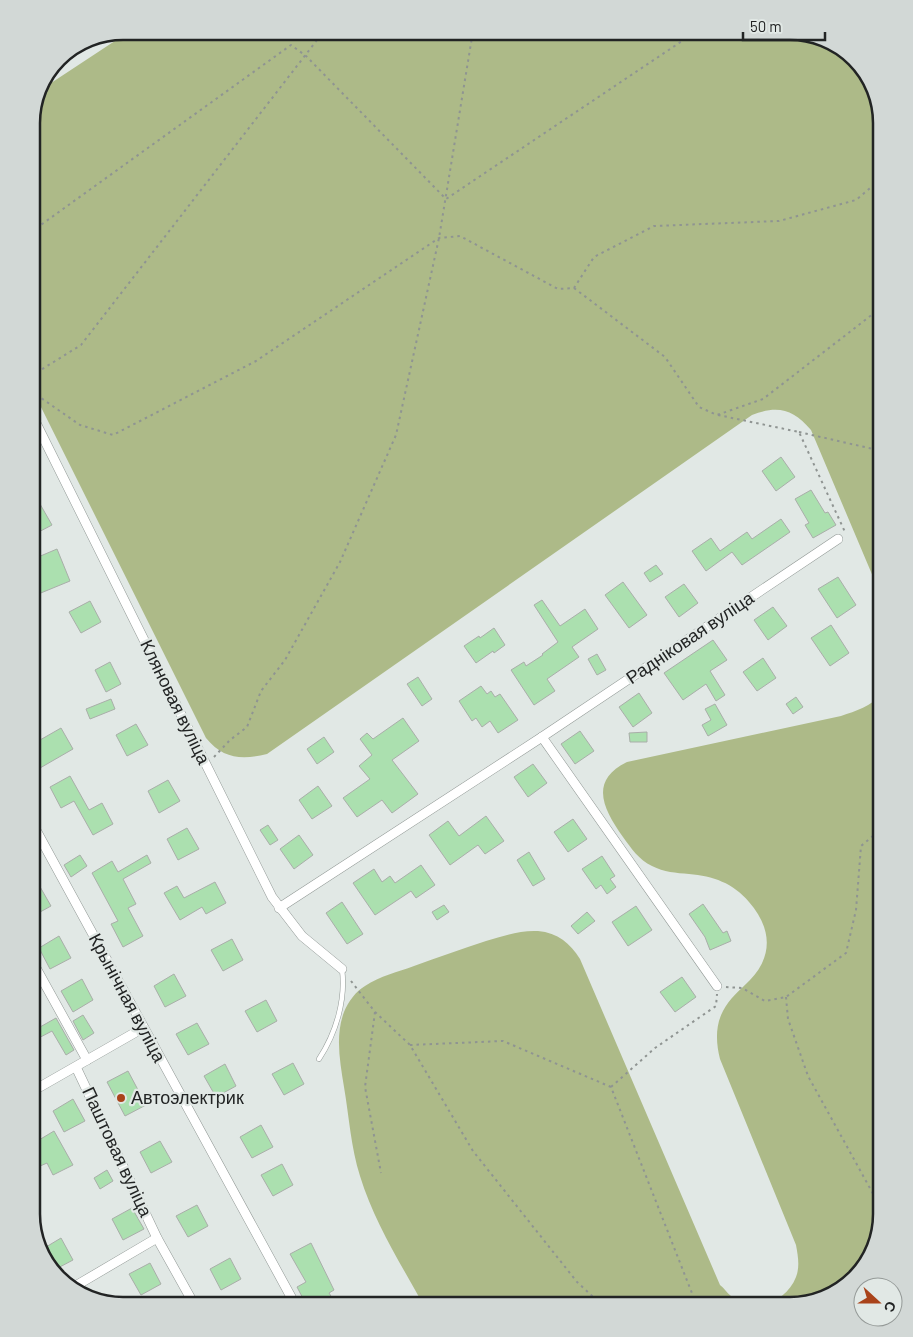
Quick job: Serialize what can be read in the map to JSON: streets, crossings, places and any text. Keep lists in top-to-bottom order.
{
  "streets": {
    "street": [
      "Радніковая вуліца",
      "Кляновая вуліца",
      "Крынічная вуліца",
      "Паштовая вуліца"
    ]
  },
  "crossings": [
    ["Радніковая вуліца", "Кляновая вуліца"],
    ["Крынічная вуліца", "Паштовая вуліца"]
  ],
  "places": ["Автоэлектрик"],
  "scale_bar": "50 m",
  "north": "right"
}
